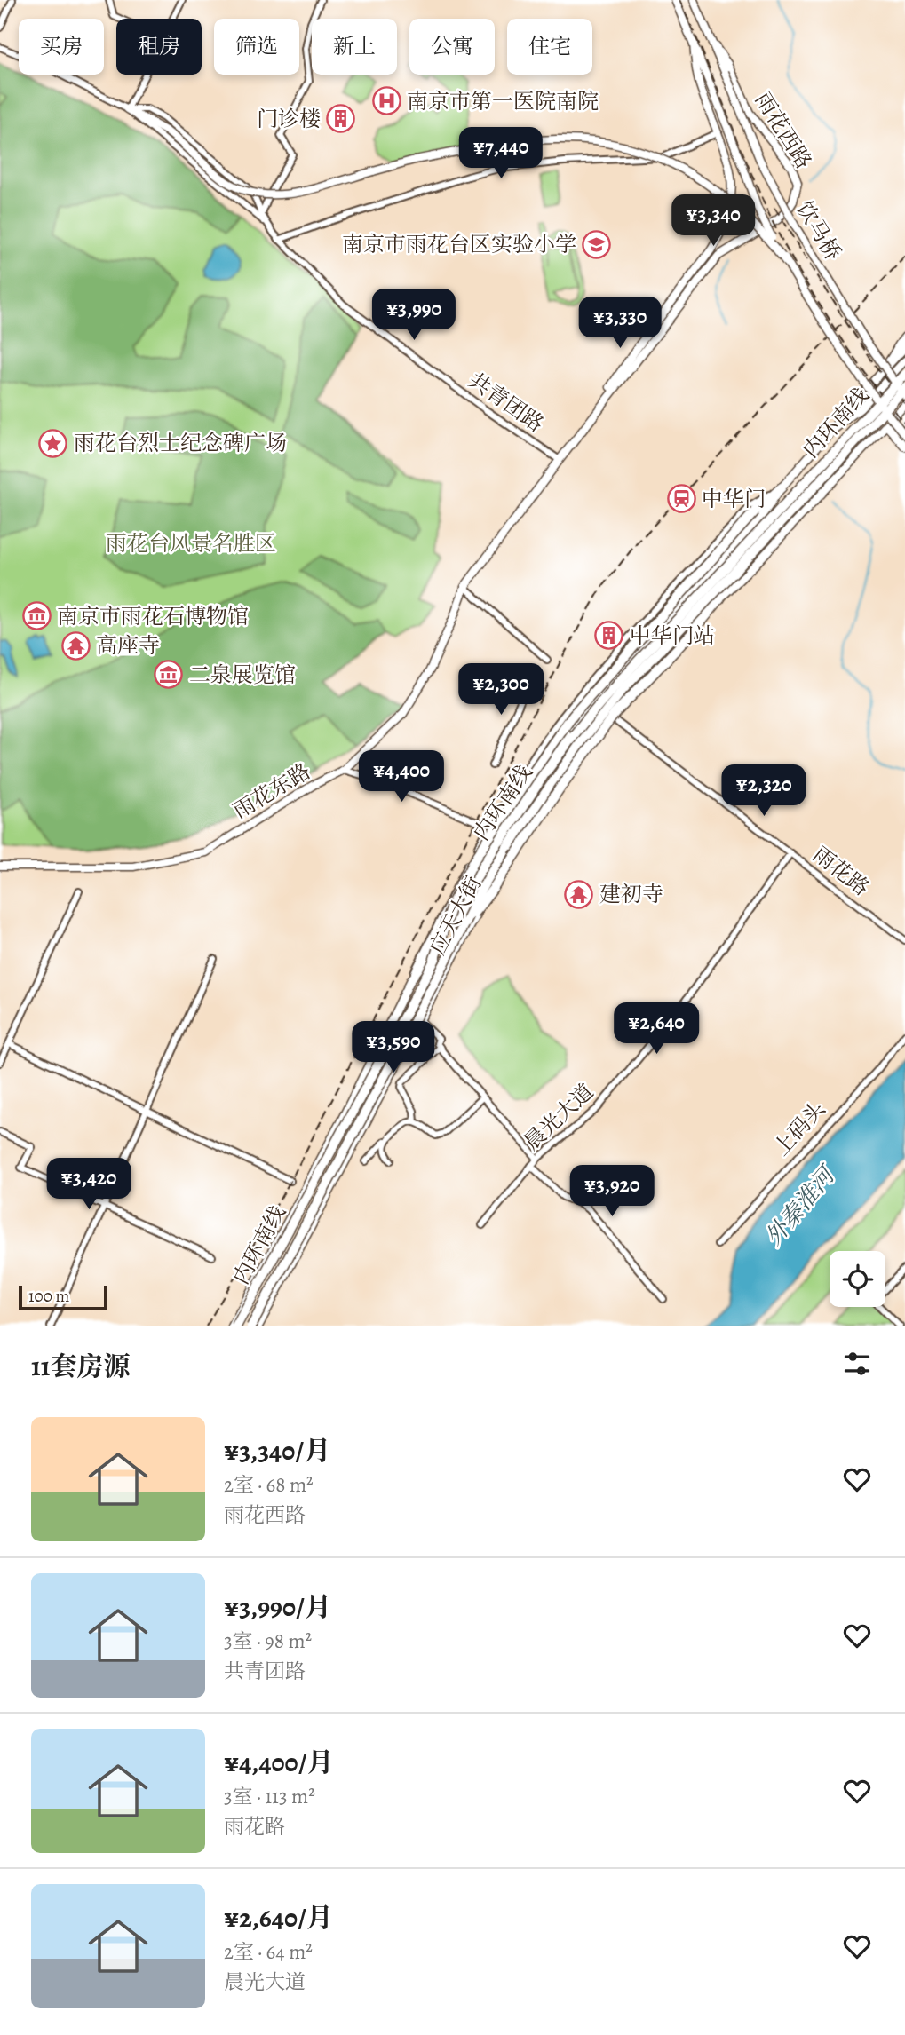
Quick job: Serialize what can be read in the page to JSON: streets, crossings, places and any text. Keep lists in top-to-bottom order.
{
  "streets": {
    "highway": ["内环南线"],
    "main road": [
      "雨花西路",
      "饮马桥",
      "雨花东路",
      "应天大街"
    ],
    "street": [
      "共青团路",
      "雨花路",
      "晨光大道",
      "上码头"
    ]
  },
  "crossings": [
    ["雨花西路", "饮马桥"],
    ["雨花西路", "共青团路"],
    ["雨花西路", "雨花东路"],
    ["内环南线", "应天大街"],
    ["雨花路", "应天大街"],
    ["雨花路", "晨光大道"]
  ],
  "water": ["外秦淮河"],
  "parks": ["雨花台风景名胜区"],
  "places": {
    "hospital": ["南京市第一医院南院"],
    "building": ["门诊楼", "中华门站"],
    "school or university": ["南京市雨花台区实验小学"],
    "place": ["雨花台烈士纪念碑广场"],
    "station": ["中华门"],
    "museum": ["南京市雨花石博物馆", "二泉展览馆"],
    "temple": ["高座寺", "建初寺"]
  },
  "scale_bar": "100 m",
  "page": {
    "chip": [
      "买房",
      "租房",
      "筛选",
      "新上",
      "公寓",
      "住宅"
    ],
    "price": [
      "¥7,440",
      "¥3,340",
      "¥3,990",
      "¥3,330",
      "¥2,300",
      "¥4,400",
      "¥2,320",
      "¥2,640",
      "¥3,590",
      "¥3,420",
      "¥3,920"
    ],
    "scale": "100 m",
    "heading": "11套房源",
    "list": [
      {
        "name": "¥3,340/月",
        "note": "2室 · 68 m² · 雨花西路"
      },
      {
        "name": "¥3,990/月",
        "note": "3室 · 98 m² · 共青团路"
      },
      {
        "name": "¥4,400/月",
        "note": "3室 · 113 m² · 雨花路"
      },
      {
        "name": "¥2,640/月",
        "note": "2室 · 64 m² · 晨光大道"
      }
    ]
  }
}
